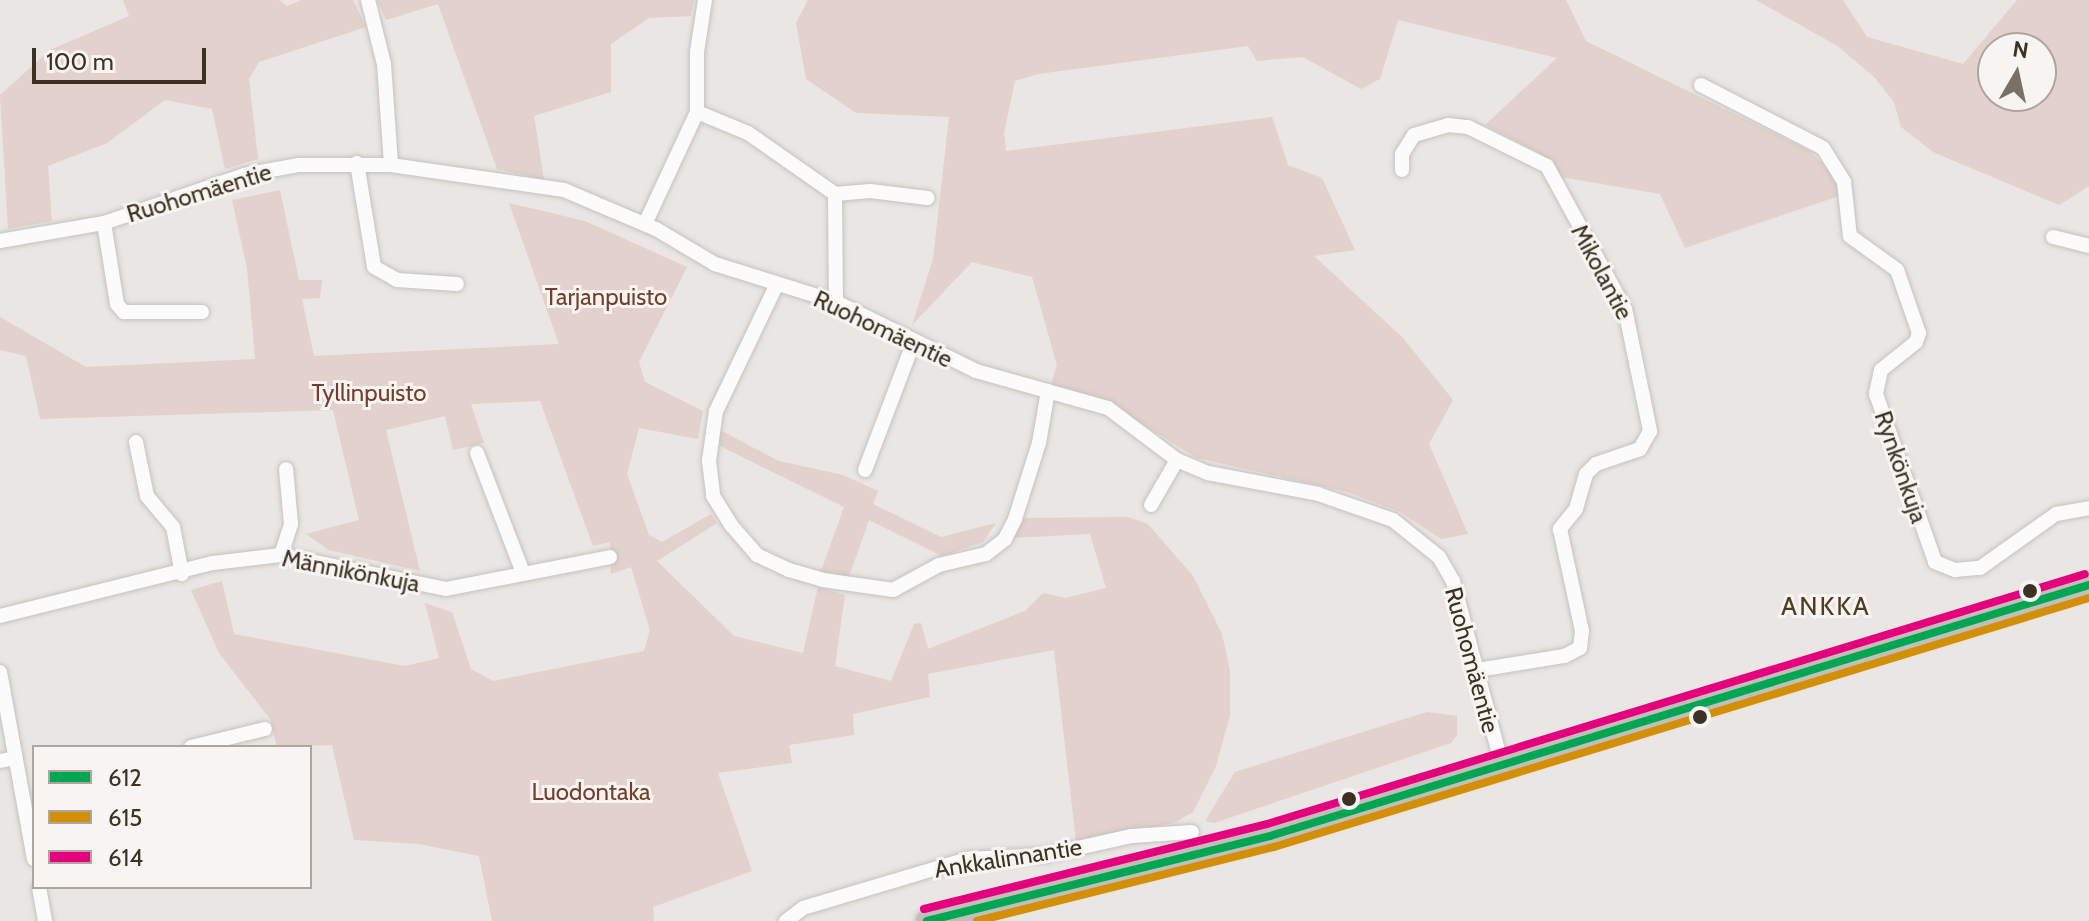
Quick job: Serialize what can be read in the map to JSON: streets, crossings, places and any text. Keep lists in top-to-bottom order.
{
  "streets": {
    "street": [
      "Ruohomäentie",
      "Mikolantie",
      "Rynkönkuja",
      "Männikönkuja",
      "Ankkalinnantie"
    ]
  },
  "crossings": [
    ["Ruohomäentie", "Mikolantie"]
  ],
  "districts": ["ANKKA"],
  "parks": ["Tarjanpuisto", "Tyllinpuisto", "Luodontaka"],
  "lines": ["transit line 614", "transit line 612", "transit line 615"],
  "legend": ["612", "615", "614"],
  "scale_bar": "100 m",
  "north": "top"
}
